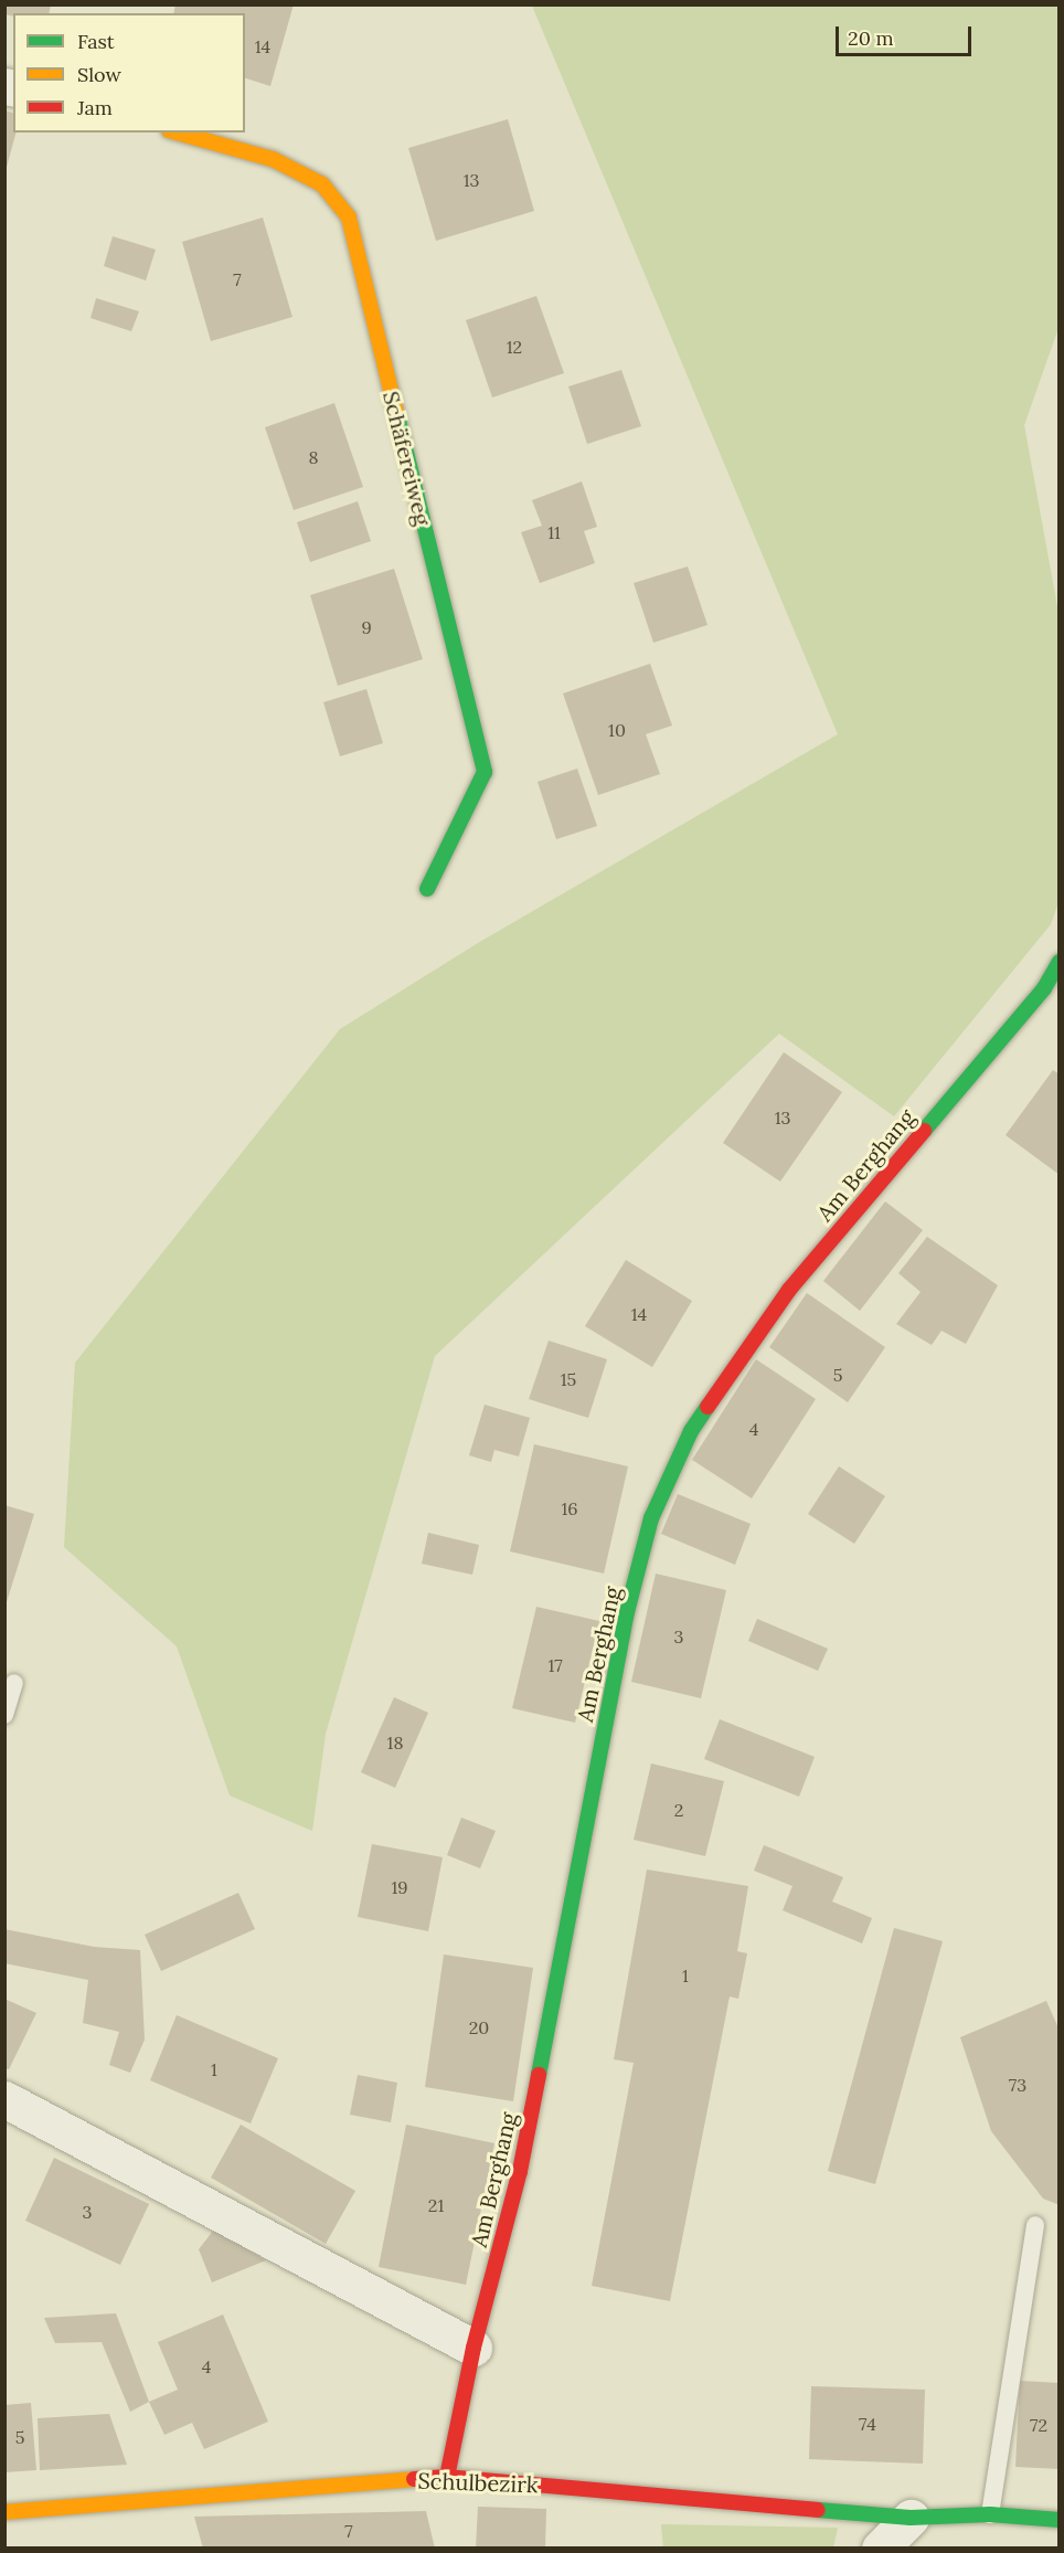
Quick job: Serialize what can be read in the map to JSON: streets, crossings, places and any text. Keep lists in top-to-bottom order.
{
  "streets": {
    "street": ["Schäfereiweg", "Am Berghang", "Schulbezirk"]
  },
  "crossings": [
    ["Am Berghang", "Schulbezirk"]
  ],
  "house_numbers": [
    "14",
    "13",
    "7",
    "12",
    "8",
    "11",
    "9",
    "10",
    "13",
    "14",
    "5",
    "15",
    "4",
    "16",
    "3",
    "17",
    "18",
    "2",
    "19",
    "1",
    "20",
    "1",
    "73",
    "21",
    "3",
    "4",
    "74",
    "72",
    "5",
    "7"
  ],
  "legend": ["Fast", "Slow", "Jam"],
  "scale_bar": "20 m"
}
